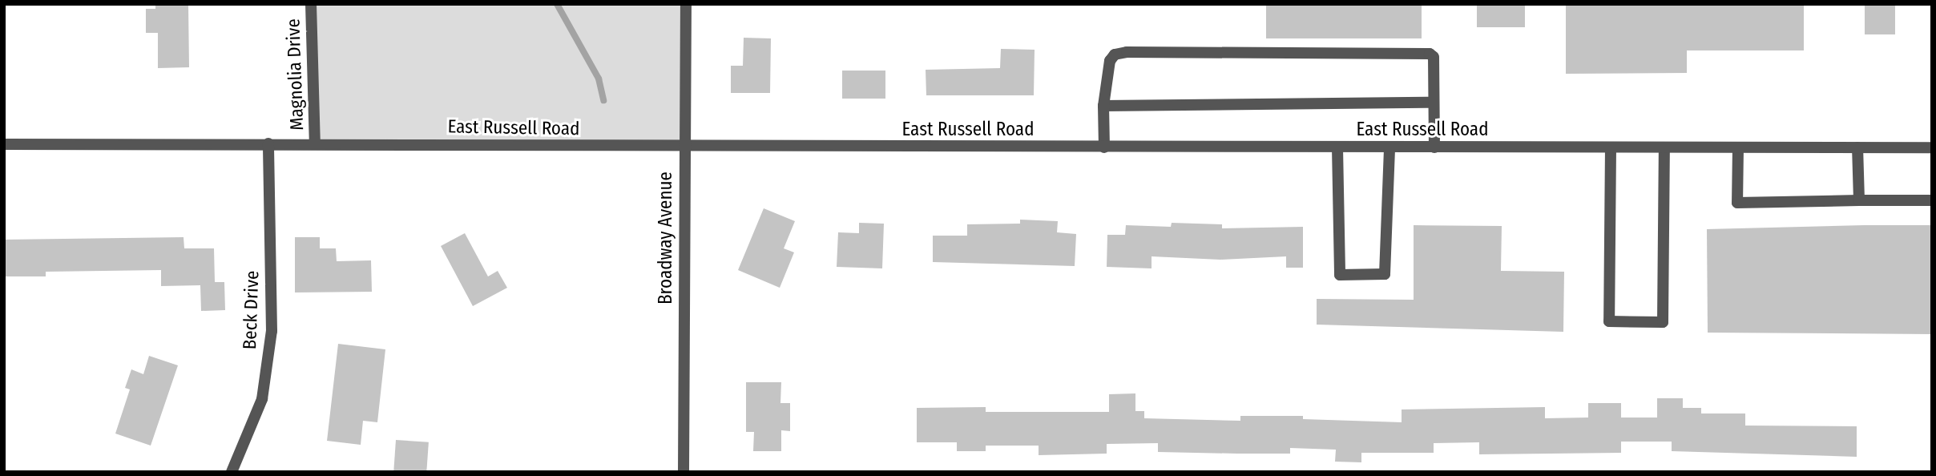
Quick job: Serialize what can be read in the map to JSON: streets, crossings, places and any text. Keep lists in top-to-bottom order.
{
  "streets": {
    "street": [
      "Magnolia Drive",
      "East Russell Road",
      "Broadway Avenue",
      "Beck Drive"
    ]
  },
  "crossings": [
    ["Magnolia Drive", "East Russell Road"],
    ["East Russell Road", "Broadway Avenue"],
    ["East Russell Road", "Beck Drive"]
  ]
}
